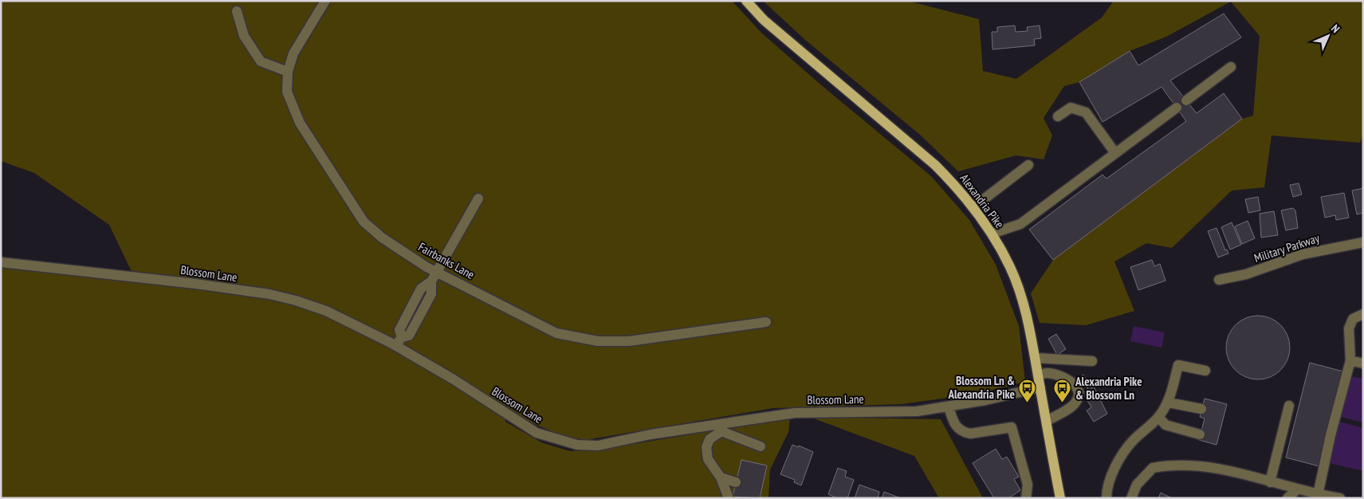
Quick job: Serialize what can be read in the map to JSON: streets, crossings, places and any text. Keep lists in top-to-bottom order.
{
  "streets": {
    "main road": ["Alexandria Pike"],
    "street": ["Military Parkway", "Fairbanks Lane", "Blossom Lane"]
  },
  "crossings": [
    ["Alexandria Pike", "Blossom Lane"]
  ],
  "places": {
    "bus stop": ["Blossom Ln & Alexandria Pike", "Alexandria Pike & Blossom Ln"]
  },
  "north": "top right"
}
